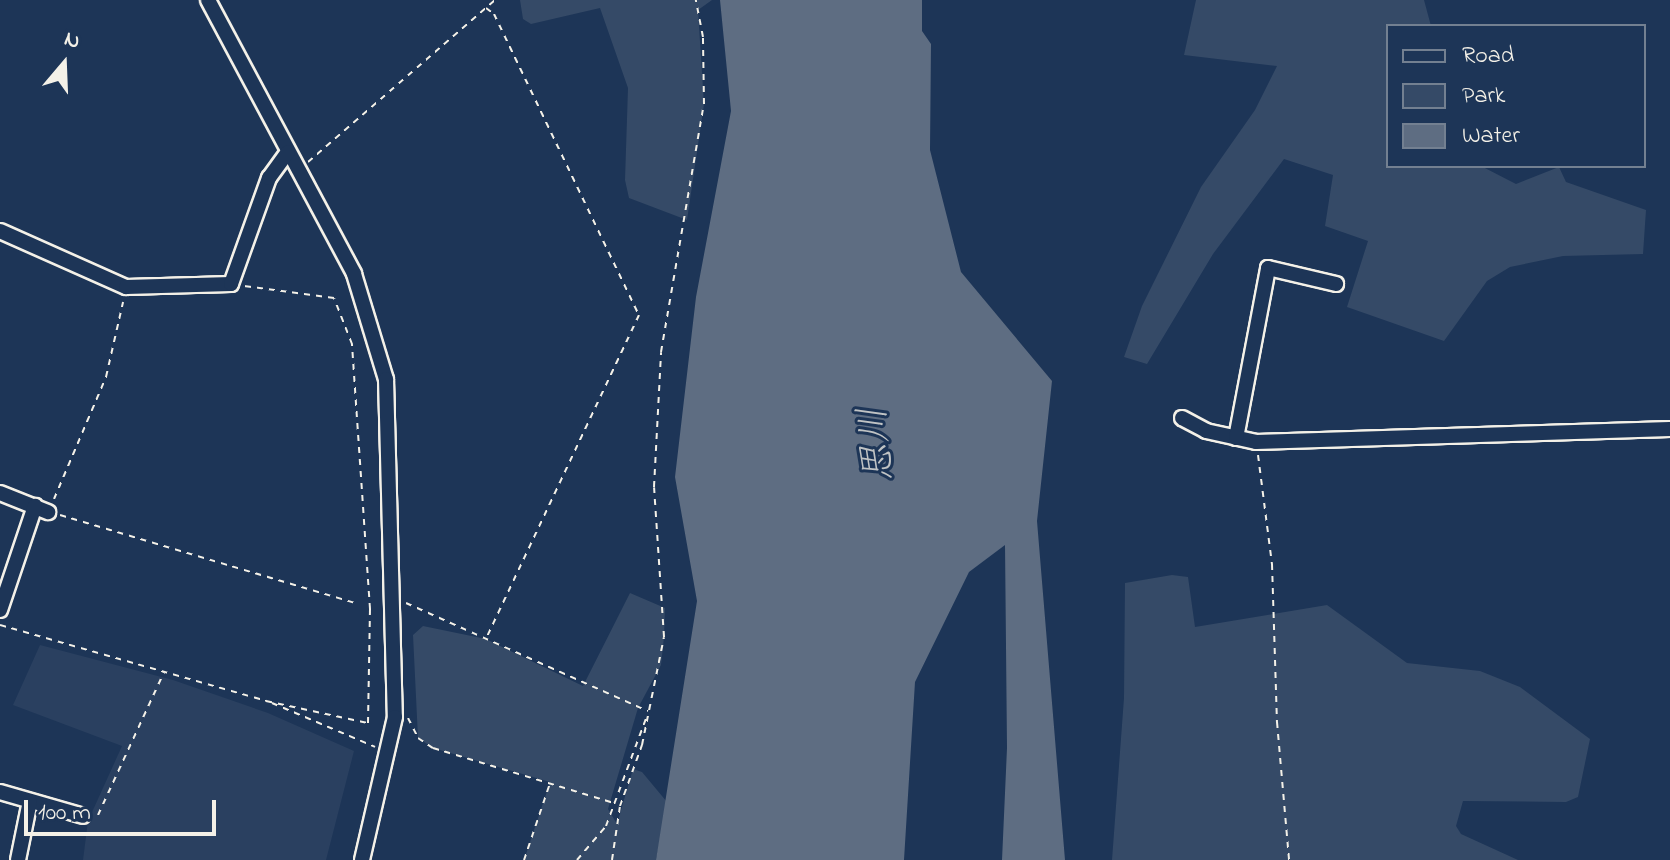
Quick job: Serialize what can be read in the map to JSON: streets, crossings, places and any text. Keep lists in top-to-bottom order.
{
  "water": ["思川"],
  "legend": ["Road", "Park", "Water"],
  "scale_bar": "100 m",
  "north": "top"
}
